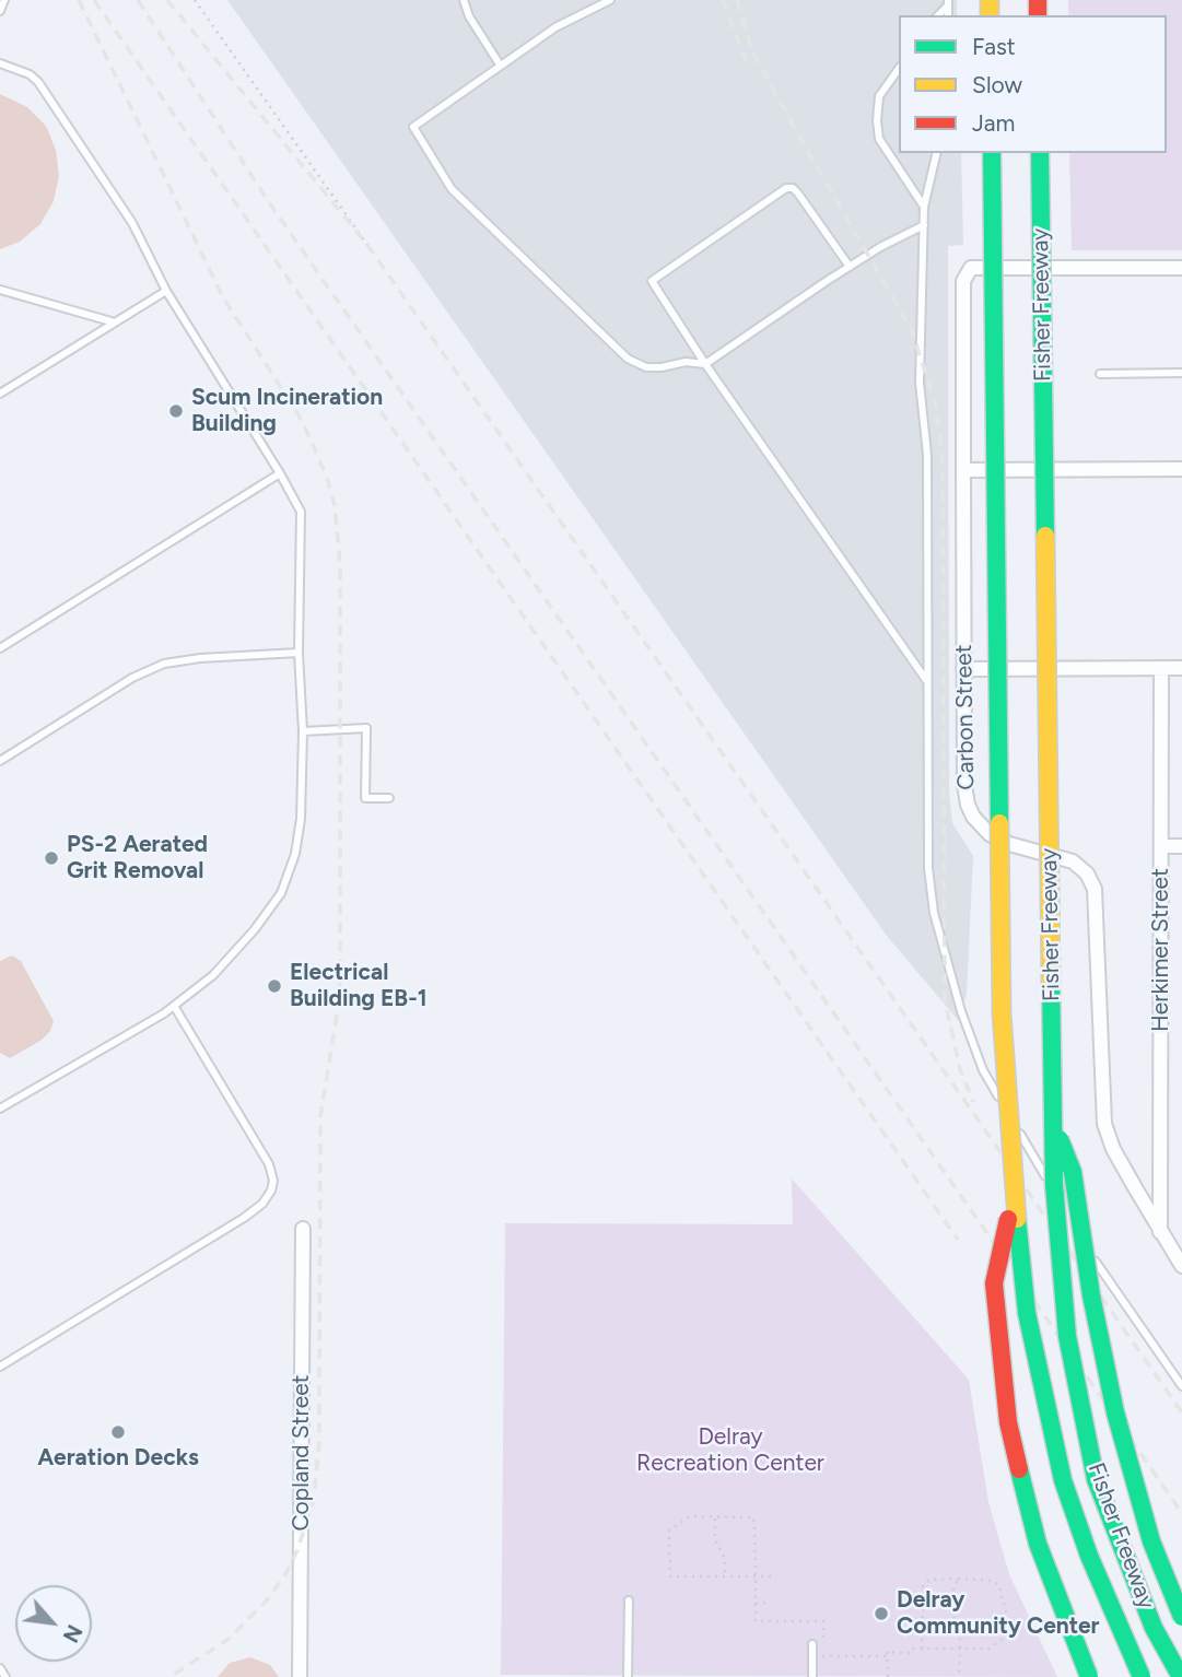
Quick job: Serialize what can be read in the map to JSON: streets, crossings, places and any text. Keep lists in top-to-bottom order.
{
  "streets": {
    "highway": ["Fisher Freeway"],
    "street": ["Carbon Street", "Herkimer Street", "Copland Street"]
  },
  "crossings": [
    ["Carbon Street", "Herkimer Street"]
  ],
  "parks": ["Delray Recreation Center"],
  "places": [
    "Scum Incineration Building",
    "PS-2 Aerated Grit Removal",
    "Electrical Building EB-1",
    "Aeration Decks",
    "Delray Community Center"
  ],
  "legend": ["Fast", "Slow", "Jam"],
  "north": "bottom right"
}
